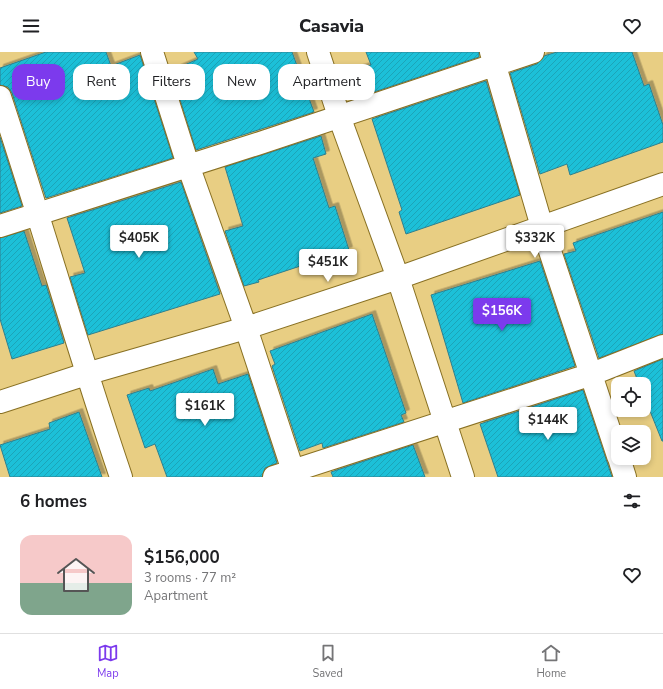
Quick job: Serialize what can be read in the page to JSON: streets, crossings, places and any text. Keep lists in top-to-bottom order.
{
  "page": {
    "header": "Casavia",
    "chip": [
      "Buy",
      "Rent",
      "Filters",
      "New",
      "Apartment"
    ],
    "price": [
      "$405K",
      "$332K",
      "$451K",
      "$156K",
      "$161K",
      "$144K"
    ],
    "heading": "6 homes",
    "list": [
      {
        "name": "$156,000",
        "note": "3 rooms · 77 m² · Apartment"
      }
    ],
    "tabs": ["Map", "Saved", "Home"]
  }
}
